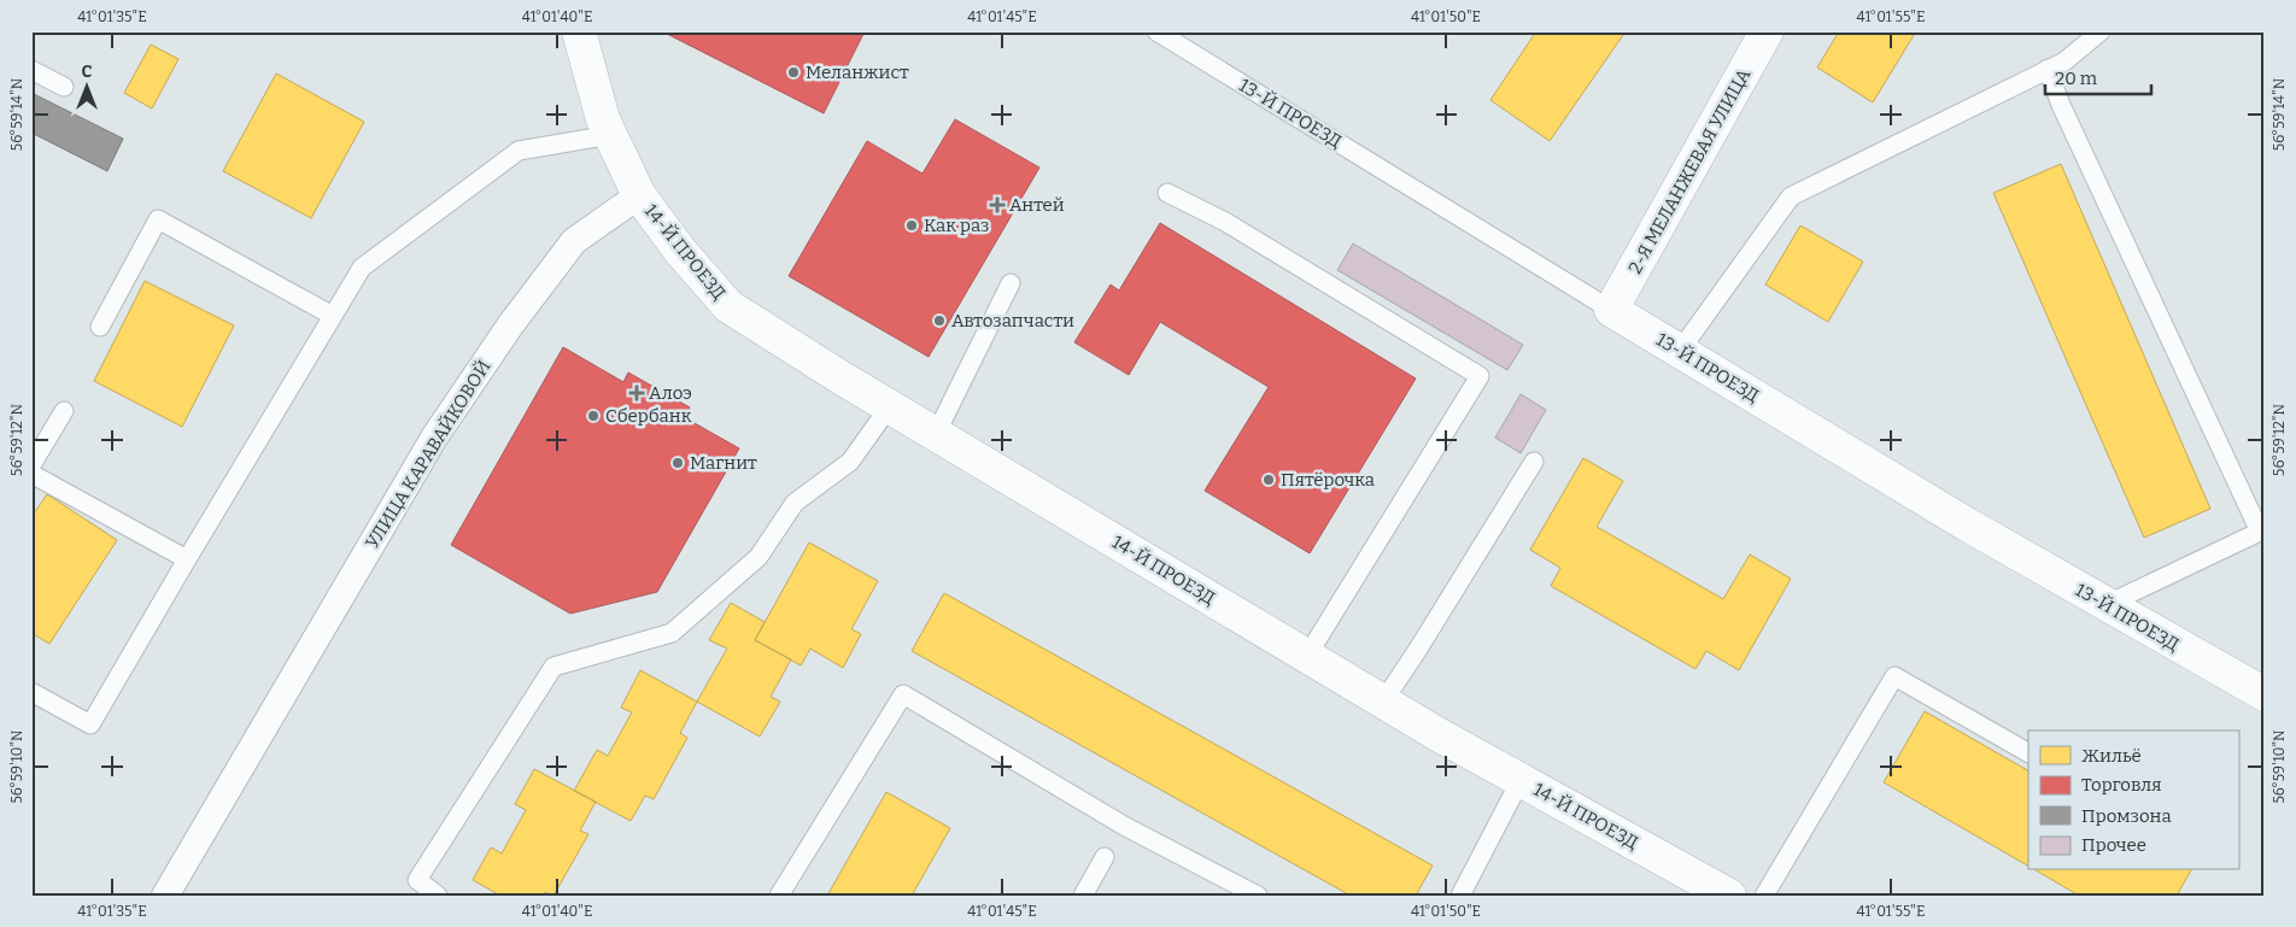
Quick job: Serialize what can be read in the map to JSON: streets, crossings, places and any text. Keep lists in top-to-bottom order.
{
  "streets": {
    "main road": ["13-Й ПРОЕЗД", "2-Я МЕЛАНЖЕВАЯ УЛИЦА", "14-Й ПРОЕЗД"],
    "street": ["УЛИЦА КАРАВАЙКОВОЙ"]
  },
  "crossings": [
    ["13-Й ПРОЕЗД", "2-Я МЕЛАНЖЕВАЯ УЛИЦА"],
    ["14-Й ПРОЕЗД", "УЛИЦА КАРАВАЙКОВОЙ"]
  ],
  "places": {
    "other": [
      "Меланжист",
      "Как раз",
      "Автозапчасти",
      "Сбербанк",
      "Магнит",
      "Пятёрочка"
    ],
    "health": ["Антей", "Алоэ"]
  },
  "legend": [
    "Жильё",
    "Торговля",
    "Промзона",
    "Прочее"
  ],
  "scale_bar": "20 m",
  "north": "top",
  "coordinates": [
    "41°01'35\"E",
    "41°01'40\"E",
    "41°01'45\"E",
    "41°01'50\"E",
    "41°01'55\"E",
    "56°59'14\"N",
    "56°59'12\"N",
    "56°59'10\"N"
  ]
}
